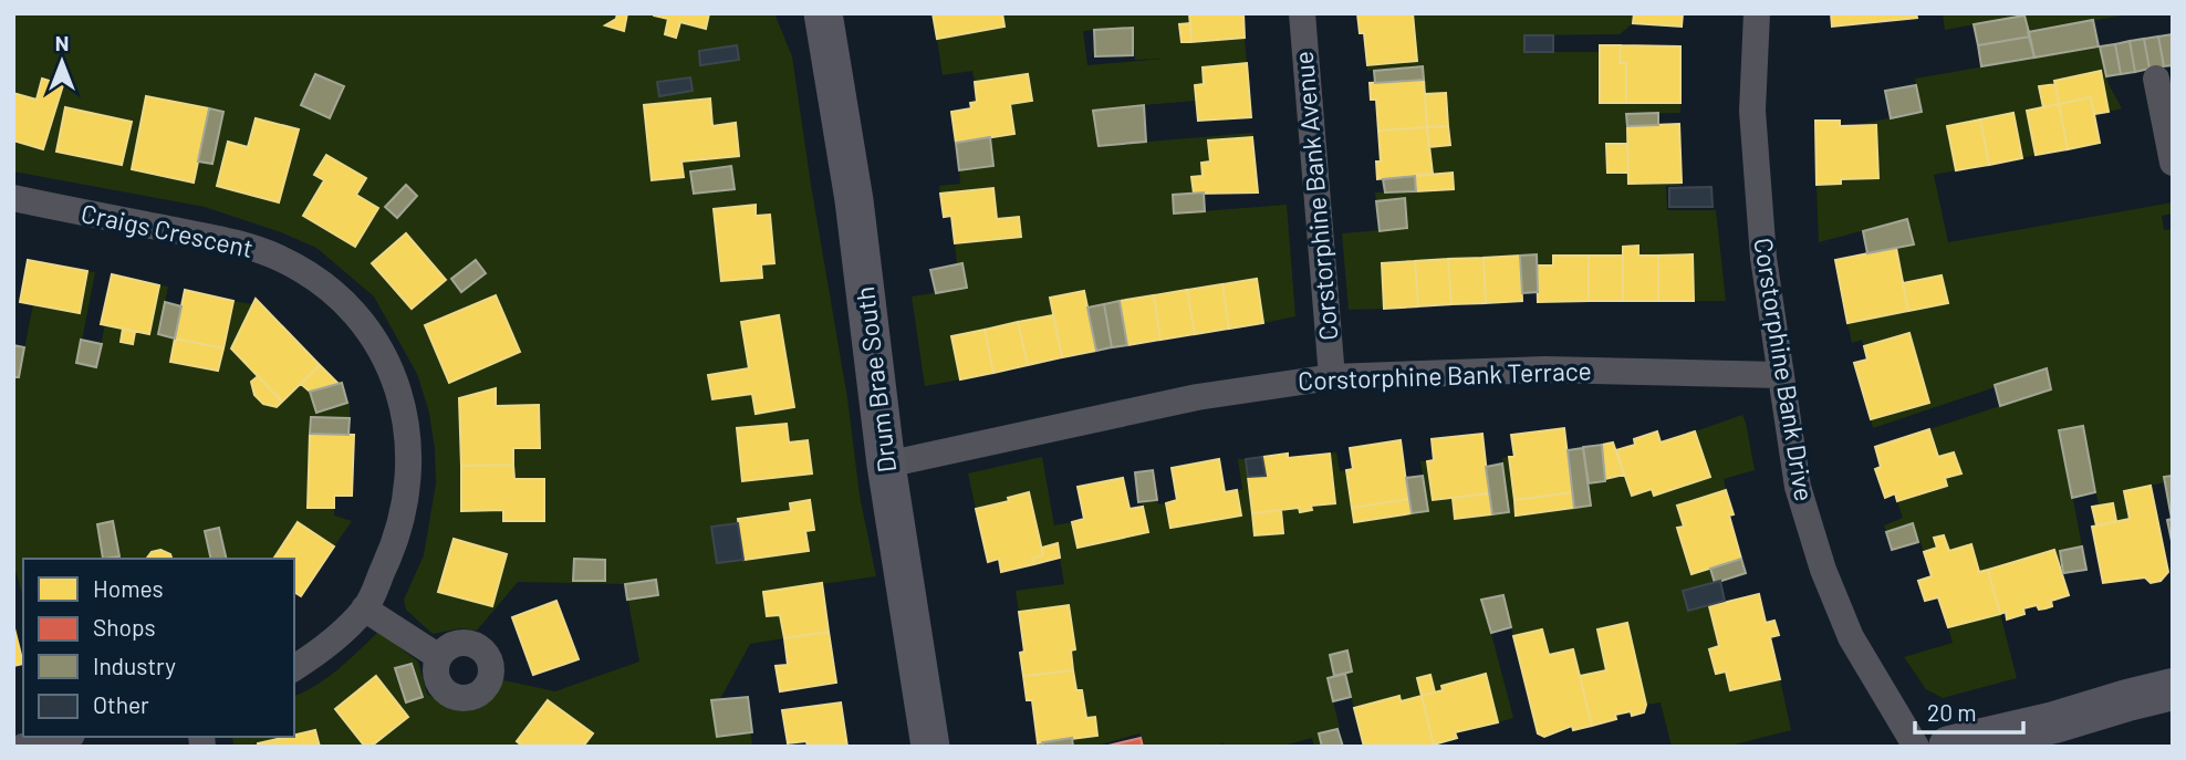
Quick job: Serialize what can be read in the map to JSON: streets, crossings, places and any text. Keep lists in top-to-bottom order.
{
  "streets": {
    "main road": ["Drum Brae South"],
    "street": [
      "Corstorphine Bank Avenue",
      "Craigs Crescent",
      "Corstorphine Bank Drive",
      "Corstorphine Bank Terrace"
    ]
  },
  "crossings": [
    ["Corstorphine Bank Avenue", "Corstorphine Bank Terrace"],
    ["Corstorphine Bank Drive", "Corstorphine Bank Terrace"],
    ["Corstorphine Bank Terrace", "Drum Brae South"]
  ],
  "legend": [
    "Homes",
    "Shops",
    "Industry",
    "Other"
  ],
  "scale_bar": "20 m",
  "north": "top"
}
